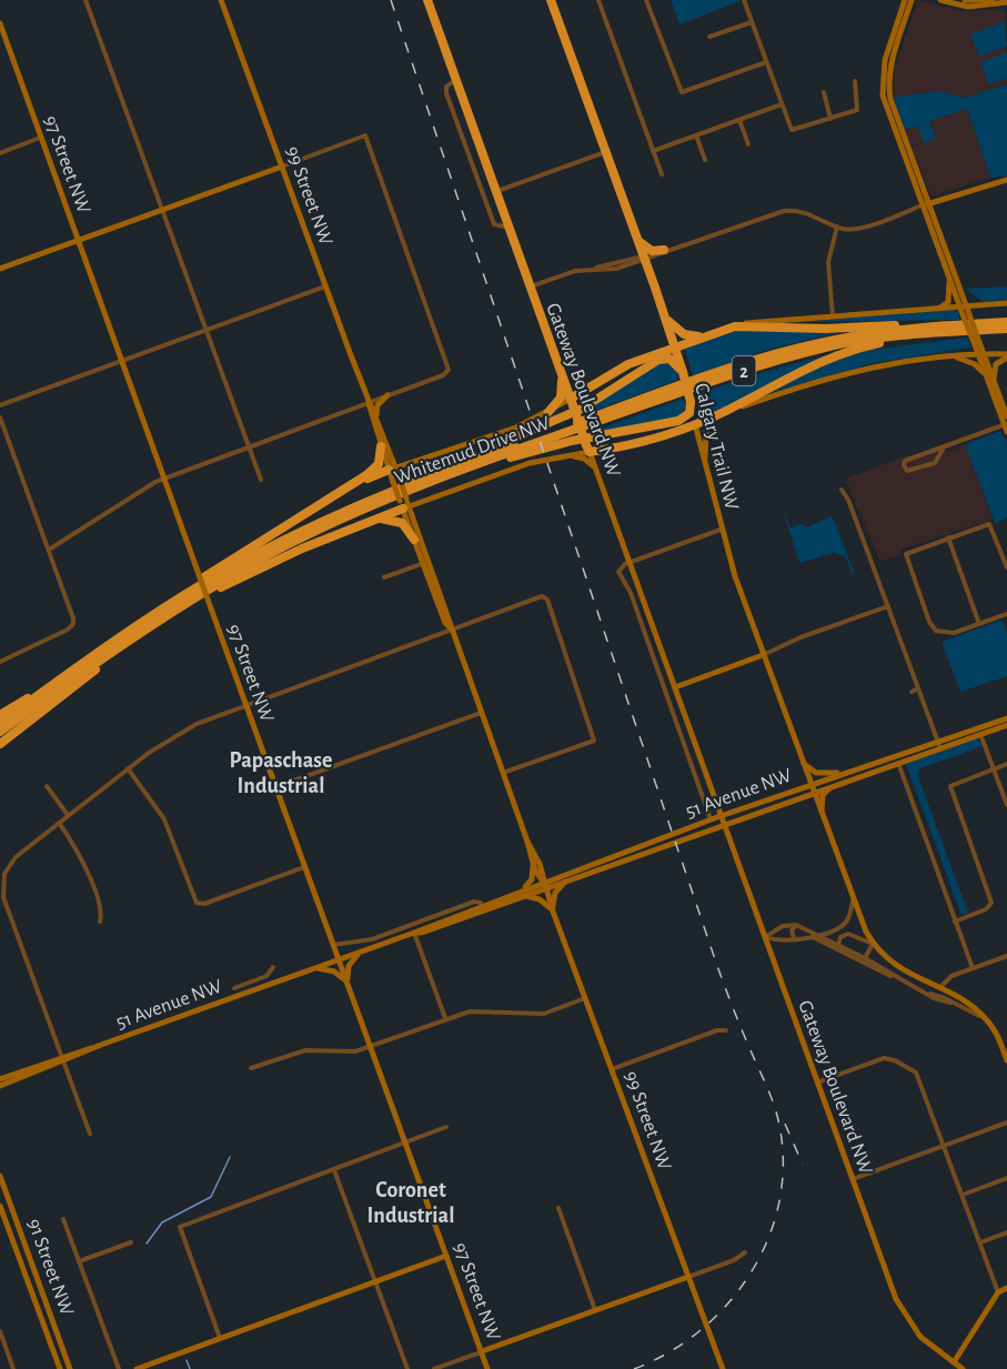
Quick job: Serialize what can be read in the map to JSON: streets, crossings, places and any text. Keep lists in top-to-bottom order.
{
  "streets": {
    "highway": [
      "2",
      "Gateway Boulevard NW",
      "Calgary Trail NW",
      "Whitemud Drive NW"
    ],
    "main road": [
      "97 Street NW",
      "99 Street NW",
      "51 Avenue NW",
      "91 Street NW"
    ]
  },
  "crossings": [
    ["97 Street NW", "51 Avenue NW"],
    ["99 Street NW", "51 Avenue NW"],
    ["Gateway Boulevard NW", "51 Avenue NW"],
    ["Calgary Trail NW", "51 Avenue NW"]
  ],
  "districts": ["Papaschase Industrial", "Coronet Industrial"]
}
